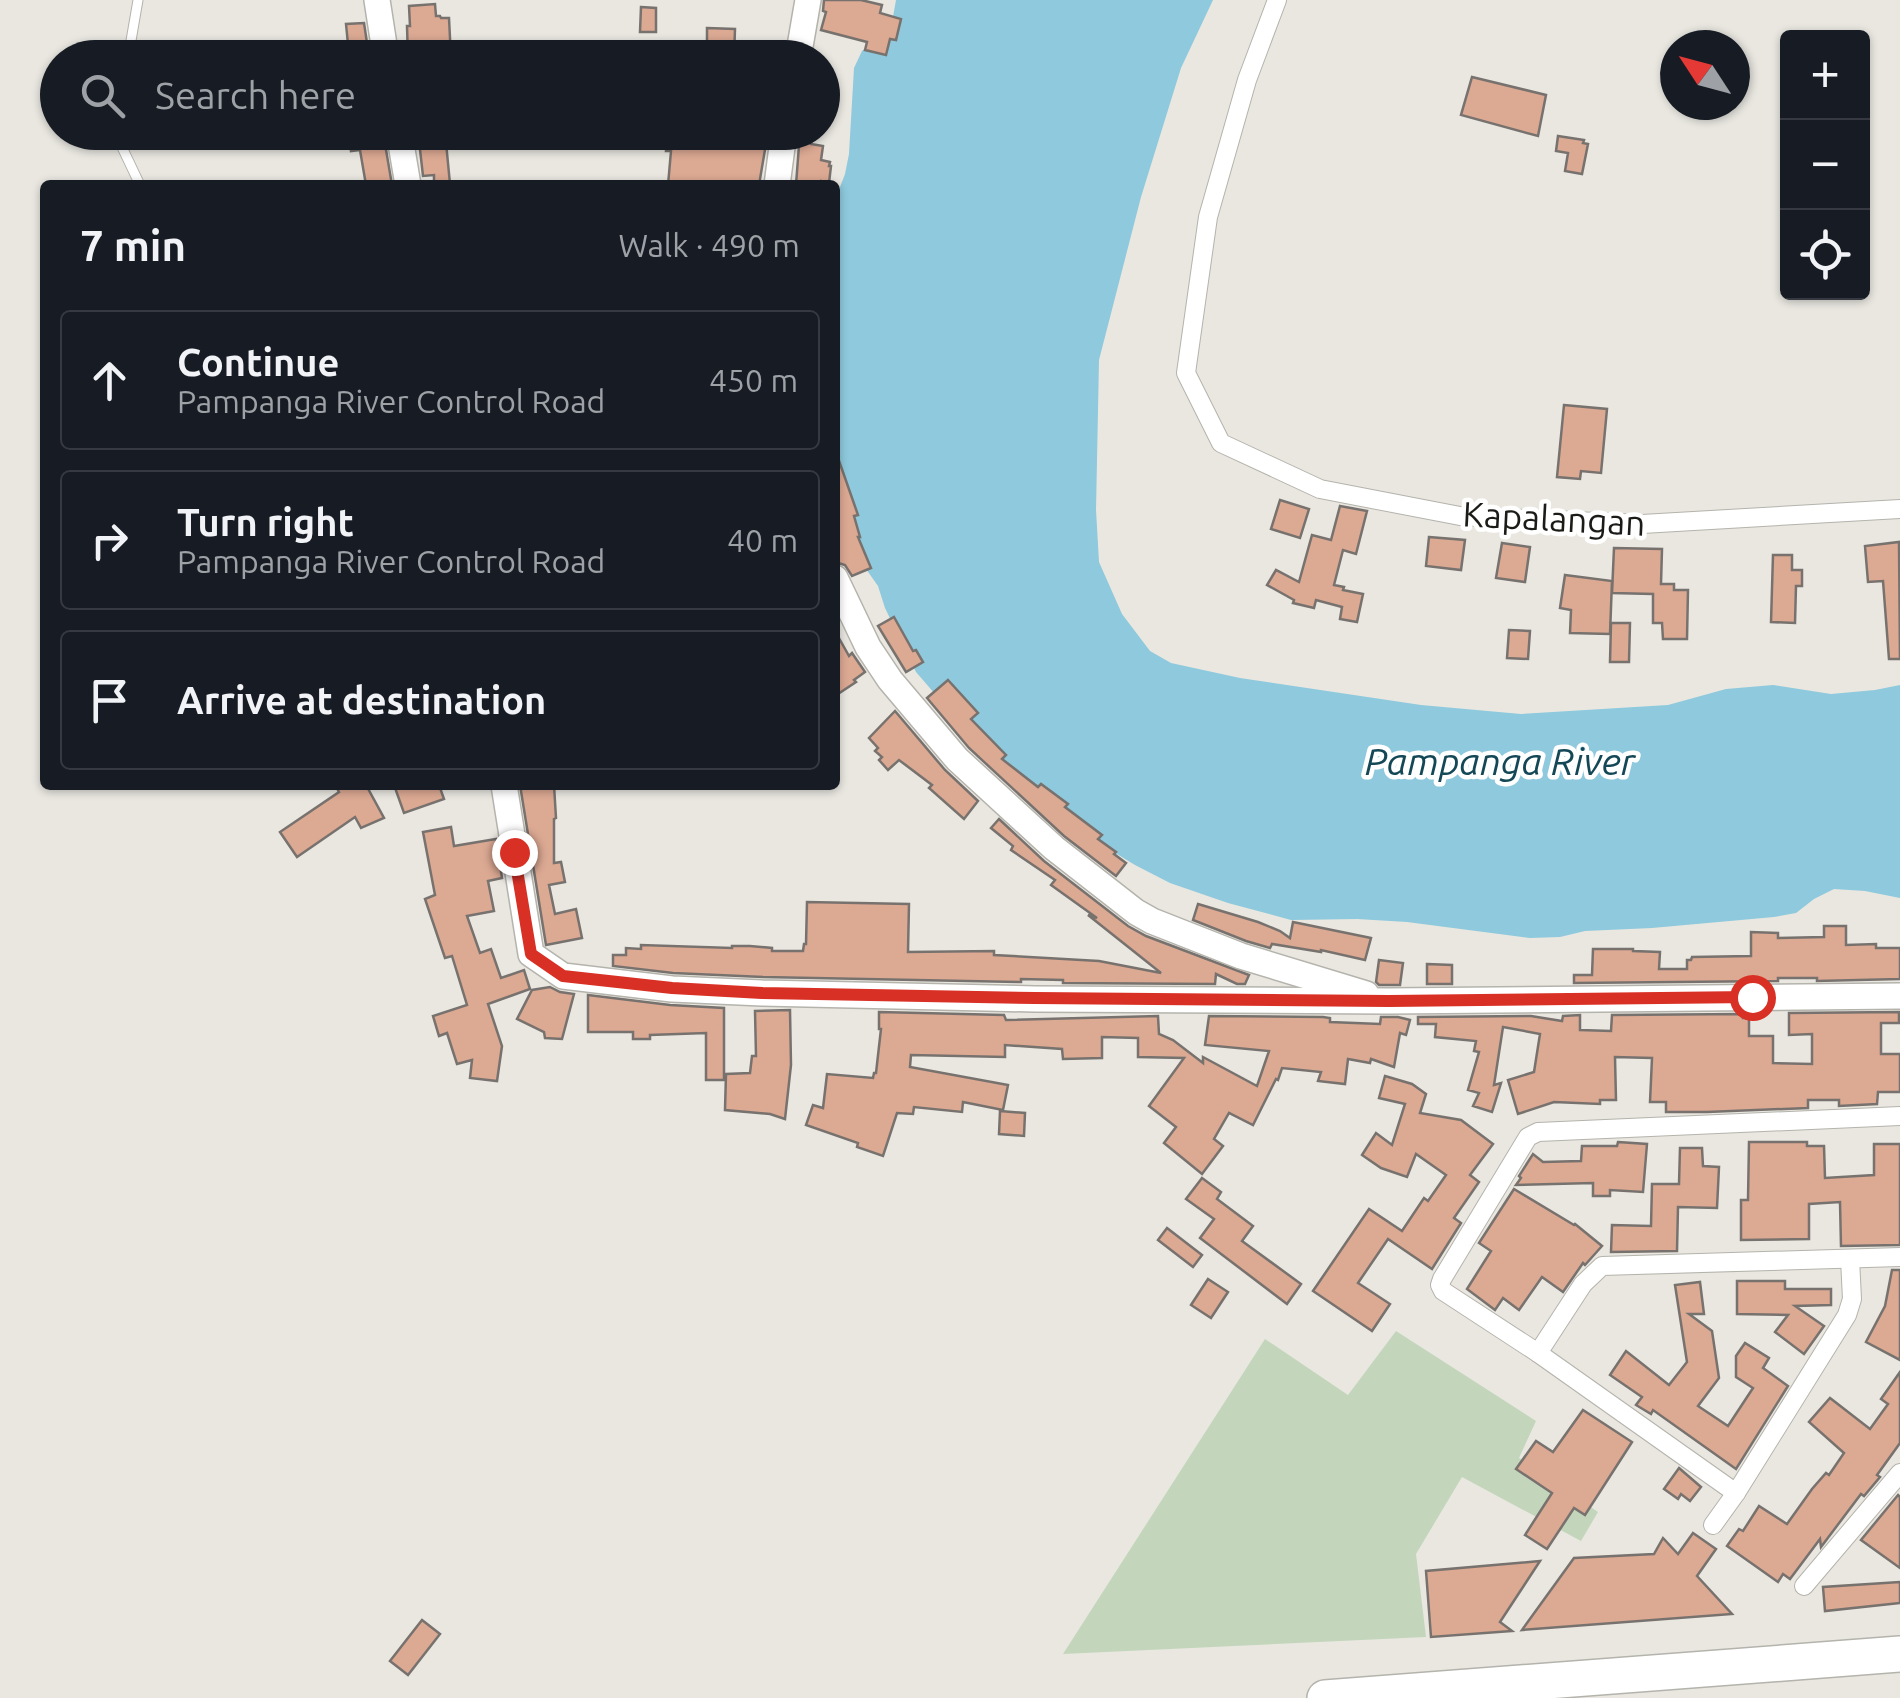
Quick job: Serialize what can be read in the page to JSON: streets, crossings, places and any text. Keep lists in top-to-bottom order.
{
  "streets": {
    "street": ["Kapalangan"]
  },
  "water": ["Pampanga River"],
  "north": "top left",
  "page": {
    "map_buttons": ["+", "−"],
    "search": "Search here",
    "heading": ["7 min", "Walk · 490 m"],
    "list": [
      ["Continue", "Pampanga River Control Road", "450 m"],
      ["Turn right", "Pampanga River Control Road", "40 m"],
      "Arrive at destination"
    ]
  }
}
